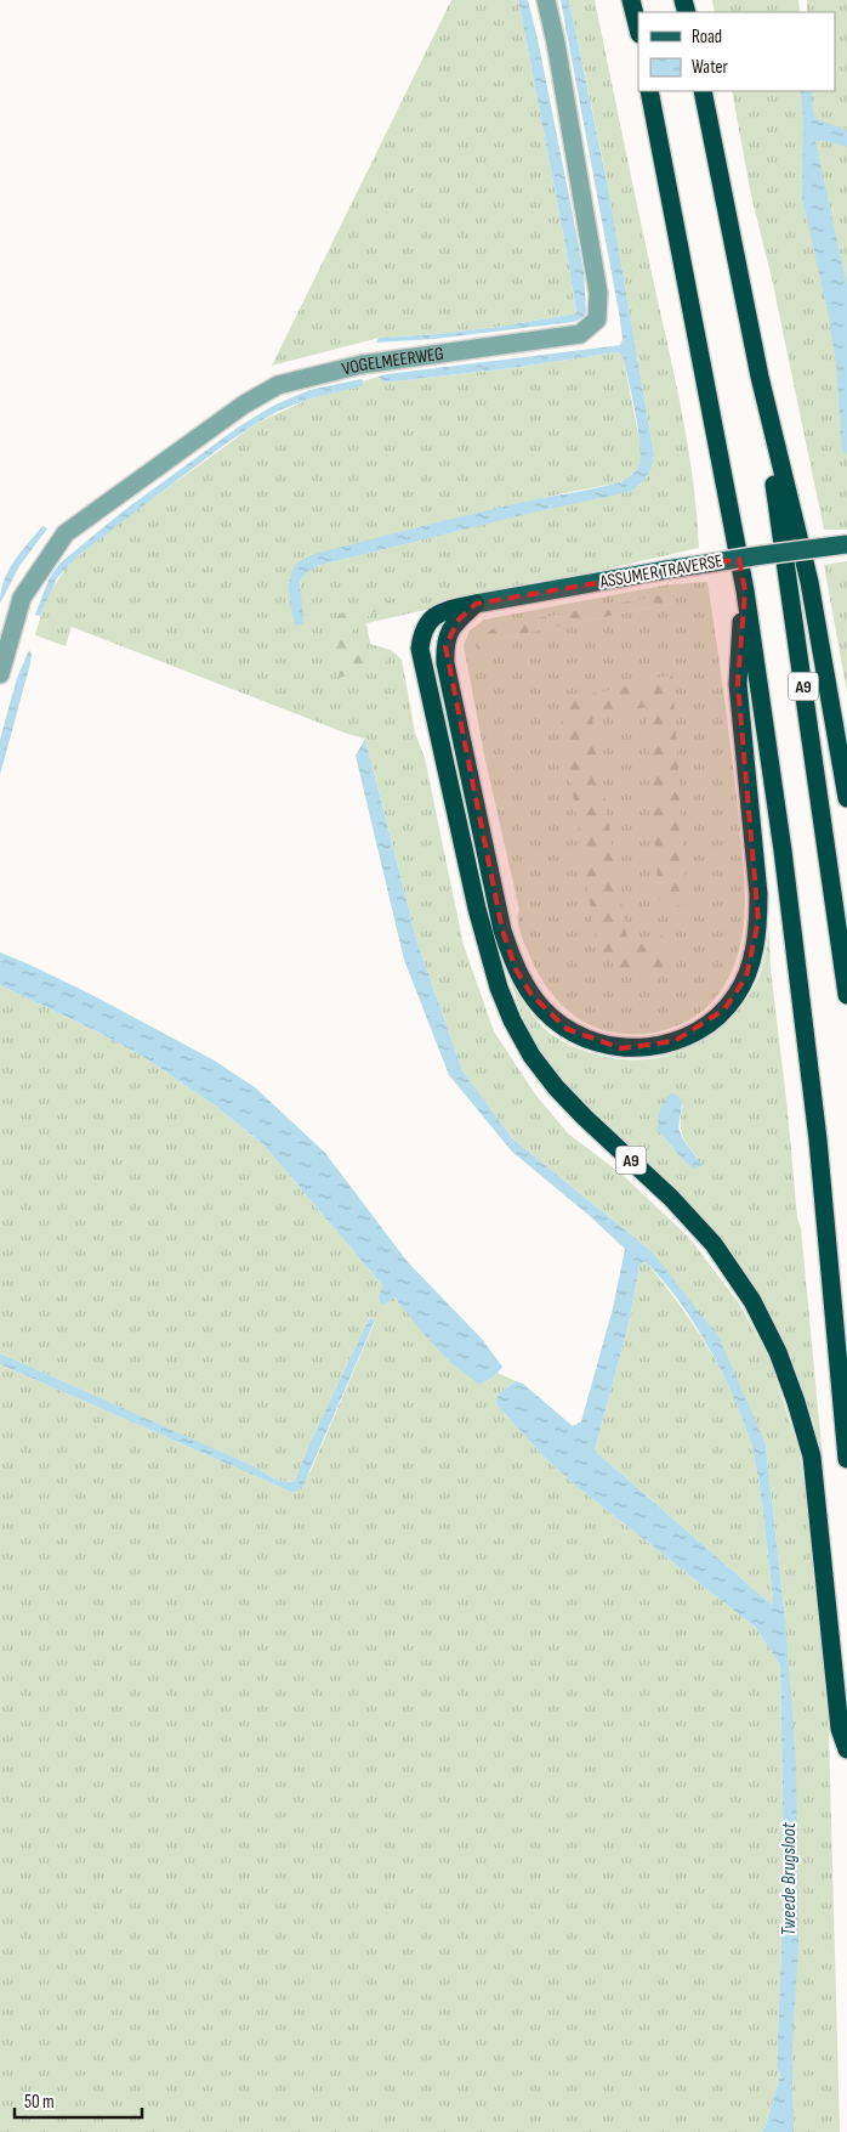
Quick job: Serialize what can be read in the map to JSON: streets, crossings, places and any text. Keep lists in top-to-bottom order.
{
  "streets": {
    "highway": ["A9"],
    "main road": ["ASSUMER TRAVERSE"],
    "street": ["VOGELMEERWEG"]
  },
  "crossings": [
    ["ASSUMER TRAVERSE", "A9"]
  ],
  "water": ["Tweede Brugsloot"],
  "legend": ["Road", "Water"],
  "scale_bar": "50 m"
}
